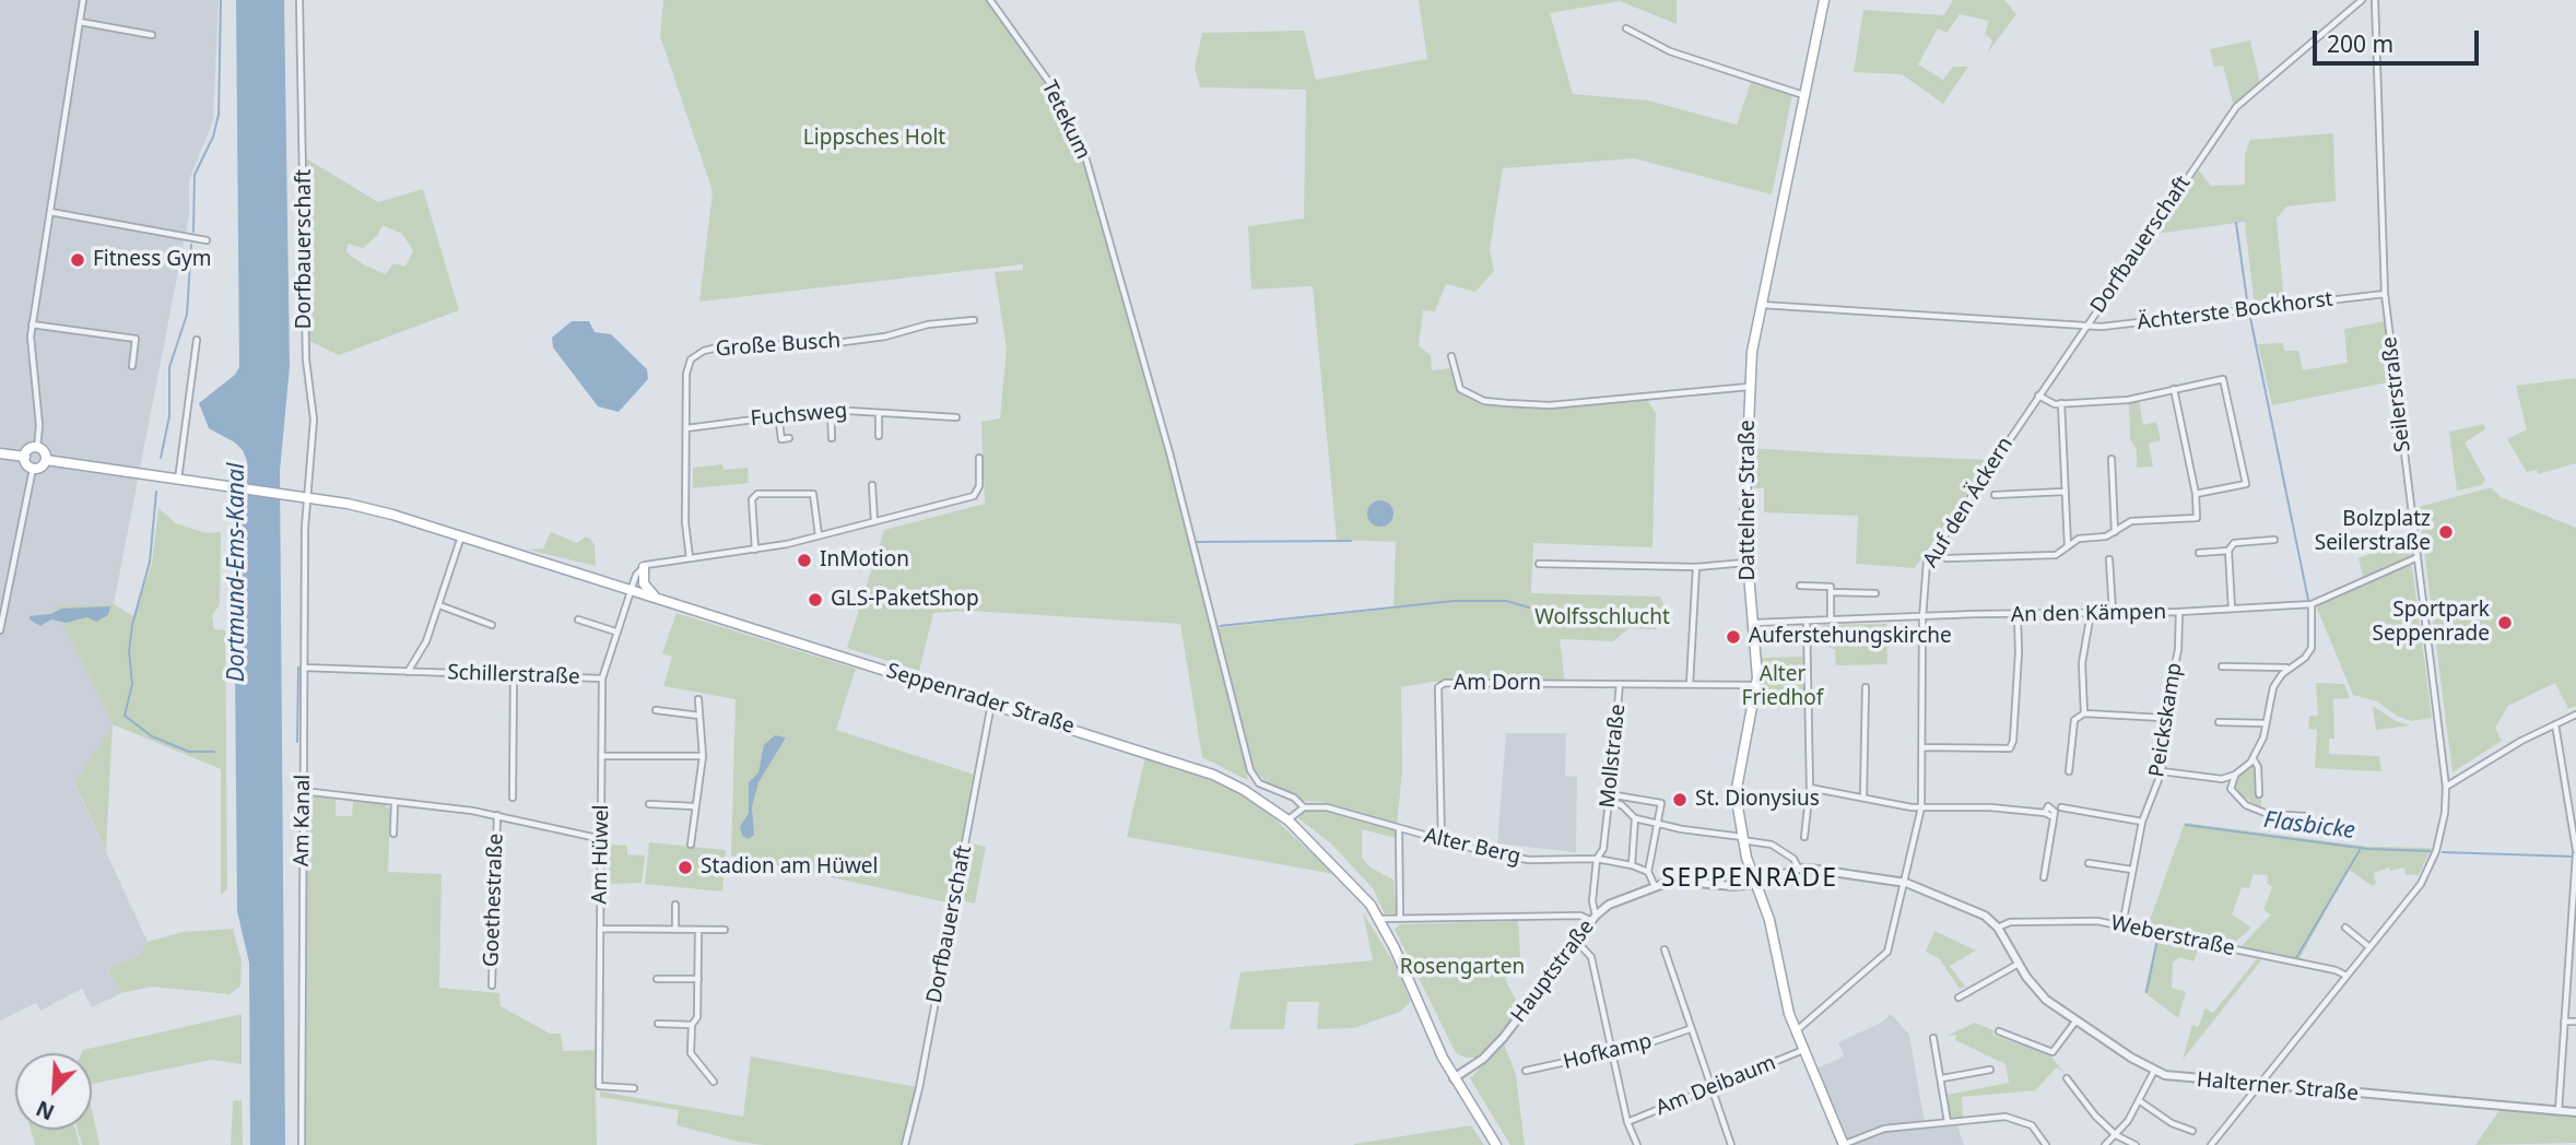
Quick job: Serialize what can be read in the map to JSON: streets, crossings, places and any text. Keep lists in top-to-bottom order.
{
  "streets": {
    "main road": ["Dattelner Straße", "Seppenrader Straße"],
    "street": [
      "Tetekum",
      "Dorfbauerschaft",
      "Ächterste Bockhorst",
      "Große Busch",
      "Seilerstraße",
      "Fuchsweg",
      "Auf den Äckern",
      "An den Kämpen",
      "Schillerstraße",
      "Am Dorn",
      "Peickskamp",
      "Mollstraße",
      "Am Kanal",
      "Alter Berg",
      "Am Hüwel",
      "Goethestraße",
      "Weberstraße",
      "Hauptstraße",
      "Hofkamp",
      "Am Deibaum",
      "Halterner Straße"
    ]
  },
  "crossings": [
    ["Tetekum", "Alter Berg"],
    ["Dorfbauerschaft", "Ächterste Bockhorst"],
    ["Dorfbauerschaft", "Dattelner Straße"],
    ["Dorfbauerschaft", "Auf den Äckern"],
    ["Dorfbauerschaft", "Seppenrader Straße"],
    ["Dorfbauerschaft", "Am Kanal"],
    ["Ächterste Bockhorst", "Seilerstraße"],
    ["Ächterste Bockhorst", "Auf den Äckern"],
    ["Große Busch", "Fuchsweg"],
    ["Seilerstraße", "An den Kämpen"],
    ["Seilerstraße", "Weberstraße"],
    ["Seilerstraße", "Halterner Straße"],
    ["Dattelner Straße", "Auf den Äckern"],
    ["Dattelner Straße", "An den Kämpen"],
    ["Dattelner Straße", "Mollstraße"],
    ["Dattelner Straße", "Hauptstraße"],
    ["Dattelner Straße", "Am Deibaum"],
    ["Dattelner Straße", "Halterner Straße"],
    ["Auf den Äckern", "An den Kämpen"],
    ["Auf den Äckern", "Halterner Straße"],
    ["An den Kämpen", "Peickskamp"],
    ["Schillerstraße", "Am Hüwel"],
    ["Am Dorn", "Mollstraße"],
    ["Am Dorn", "Alter Berg"],
    ["Seppenrader Straße", "Am Kanal"],
    ["Seppenrader Straße", "Am Hüwel"],
    ["Seppenrader Straße", "Hauptstraße"],
    ["Peickskamp", "Weberstraße"],
    ["Mollstraße", "Alter Berg"],
    ["Mollstraße", "Hauptstraße"],
    ["Weberstraße", "Halterner Straße"],
    ["Hauptstraße", "Halterner Straße"]
  ],
  "districts": ["SEPPENRADE"],
  "water": ["Dortmund-Ems-Kanal", "Flasbicke"],
  "parks": [
    "Lippsches Holt",
    "Wolfsschlucht",
    "Alter Friedhof",
    "Rosengarten"
  ],
  "places": [
    "Fitness Gym",
    "Bolzplatz Seilerstraße",
    "InMotion",
    "GLS-PaketShop",
    "Sportpark Seppenrade",
    "Auferstehungskirche",
    "St. Dionysius",
    "Stadion am Hüwel"
  ],
  "scale_bar": "200 m",
  "north": "bottom left"
}
